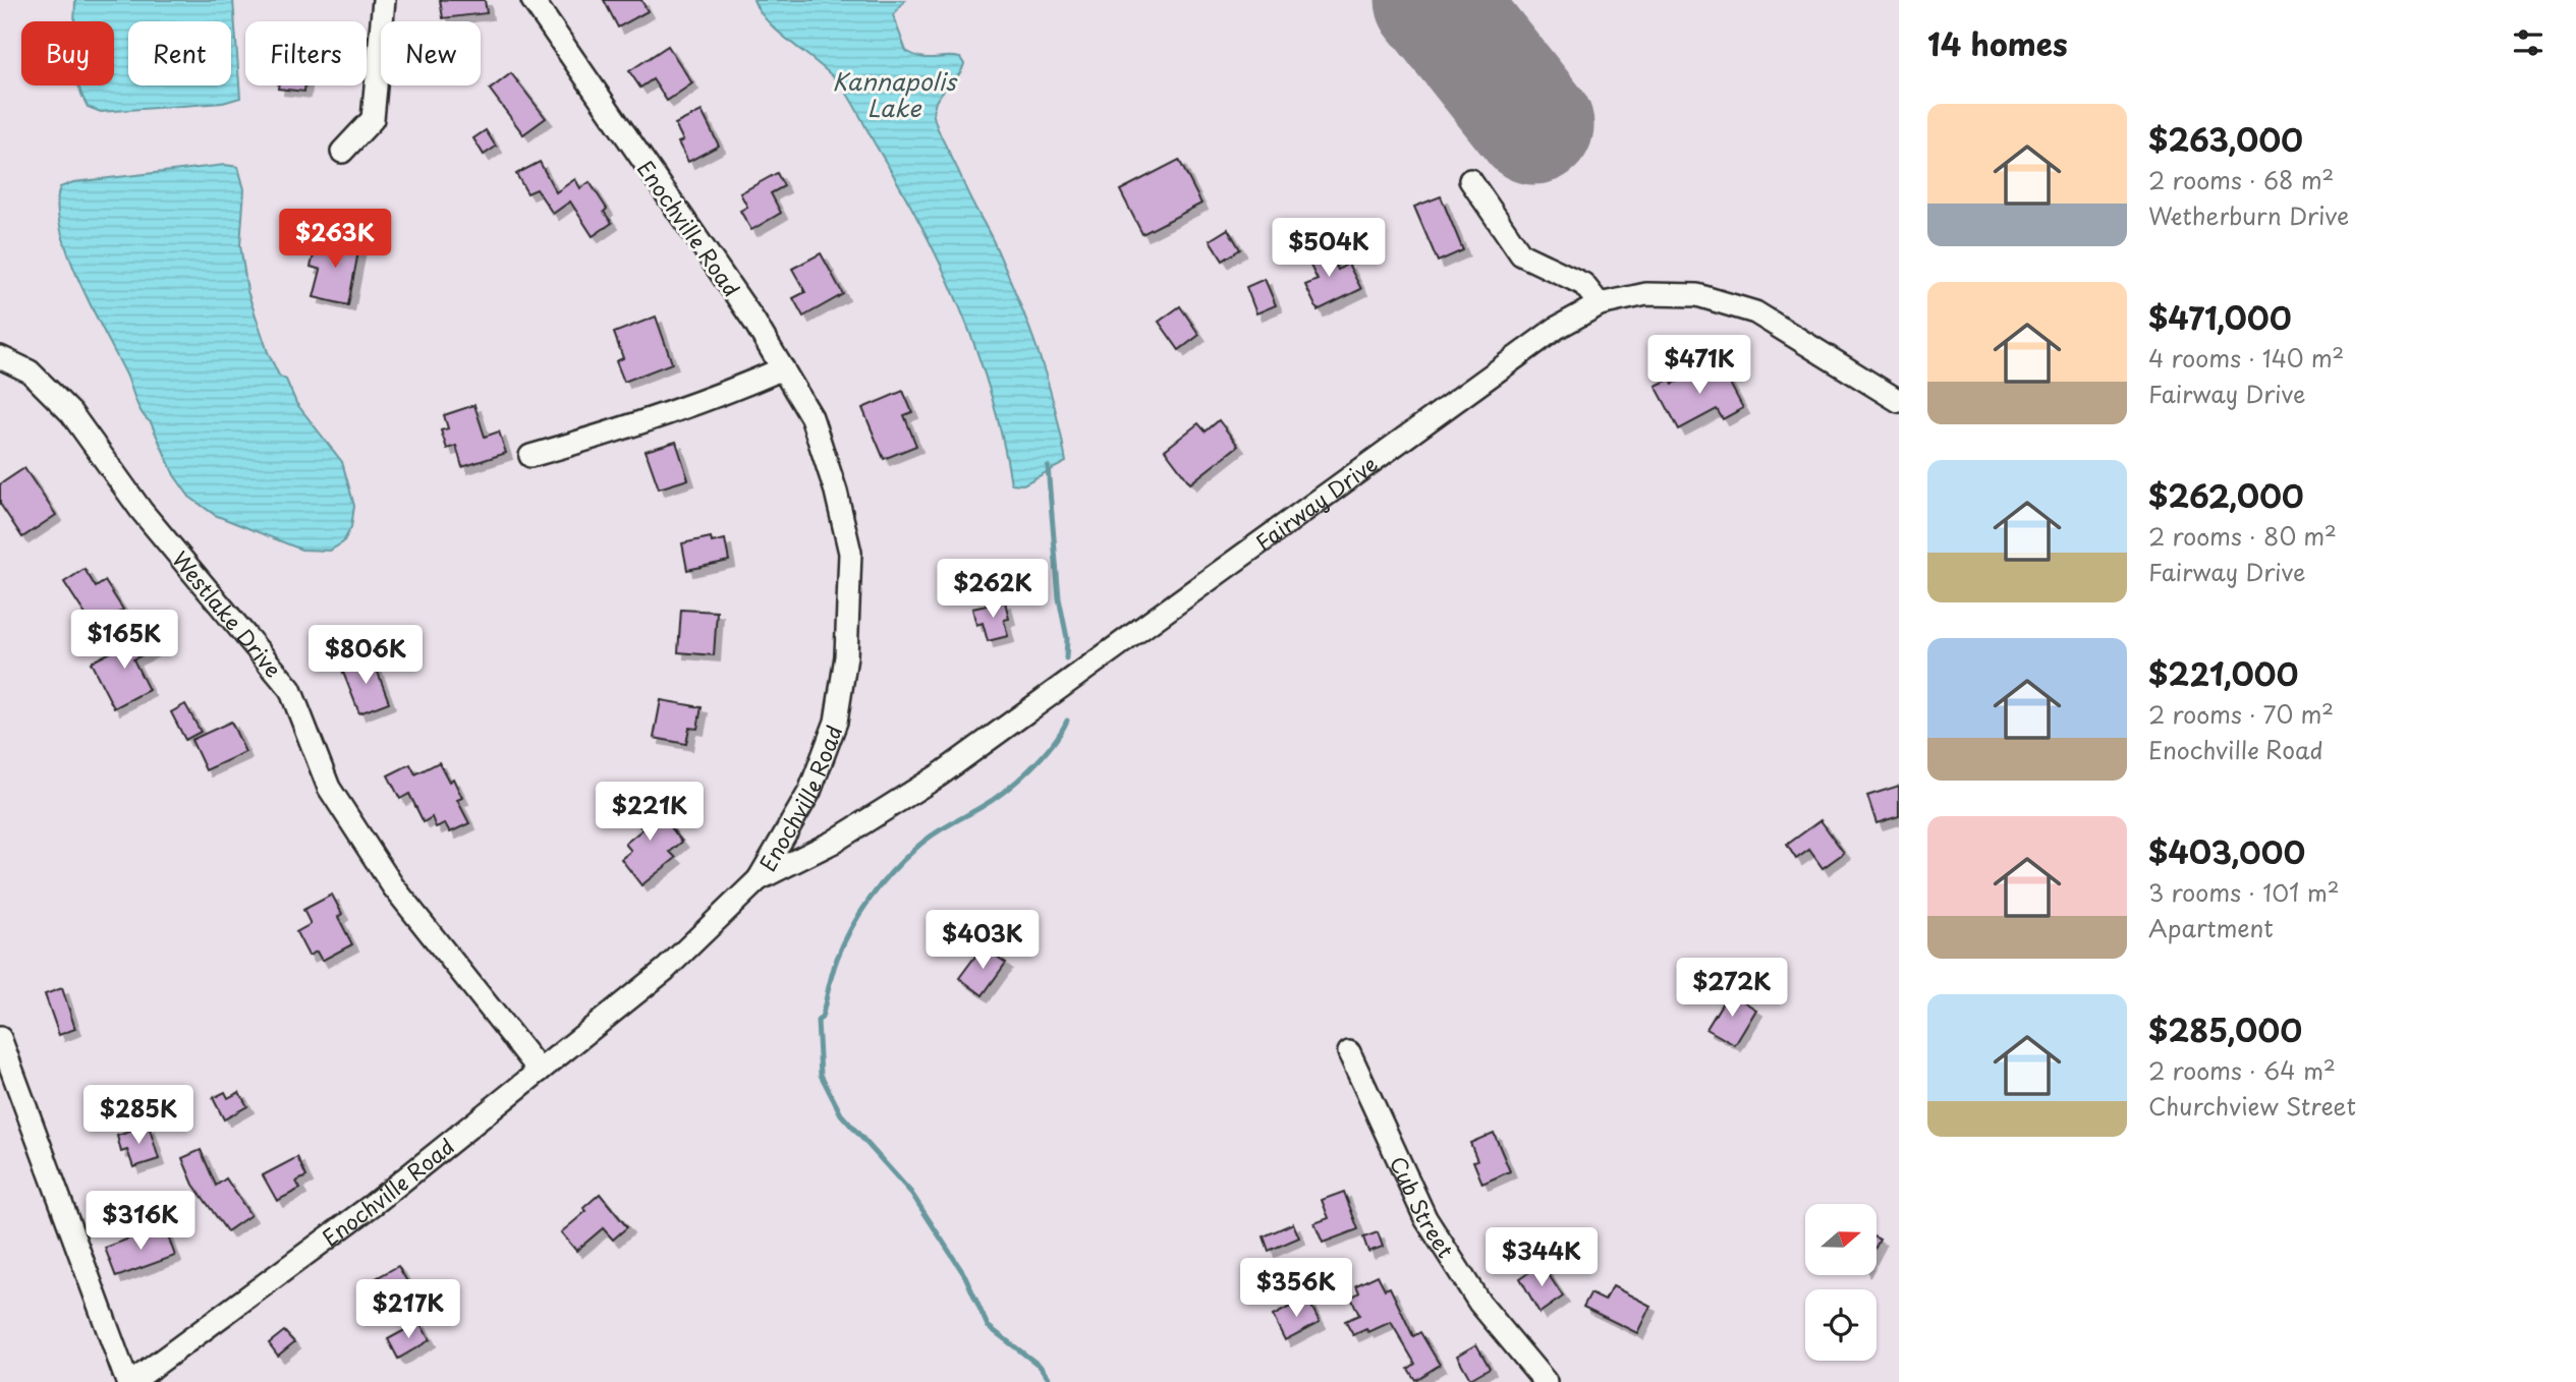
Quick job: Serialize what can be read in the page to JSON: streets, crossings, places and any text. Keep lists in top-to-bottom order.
{
  "streets": {
    "street": [
      "Enochville Road",
      "Fairway Drive",
      "Westlake Drive",
      "Cub Street"
    ]
  },
  "crossings": [
    ["Enochville Road", "Fairway Drive"],
    ["Enochville Road", "Westlake Drive"]
  ],
  "water": ["Kannapolis Lake"],
  "north": "right",
  "page": {
    "heading": "14 homes",
    "chip": [
      "Buy",
      "Rent",
      "Filters",
      "New"
    ],
    "list": [
      {
        "name": "$263,000",
        "note": "2 rooms · 68 m² · Wetherburn Drive"
      },
      {
        "name": "$471,000",
        "note": "4 rooms · 140 m² · Fairway Drive"
      },
      {
        "name": "$262,000",
        "note": "2 rooms · 80 m² · Fairway Drive"
      },
      {
        "name": "$221,000",
        "note": "2 rooms · 70 m² · Enochville Road"
      },
      {
        "name": "$403,000",
        "note": "3 rooms · 101 m² · Apartment"
      },
      {
        "name": "$285,000",
        "note": "2 rooms · 64 m² · Churchview Street"
      }
    ],
    "price": [
      "$263K",
      "$504K",
      "$471K",
      "$262K",
      "$165K",
      "$806K",
      "$221K",
      "$403K",
      "$272K",
      "$285K",
      "$316K",
      "$344K",
      "$356K",
      "$217K"
    ]
  }
}
